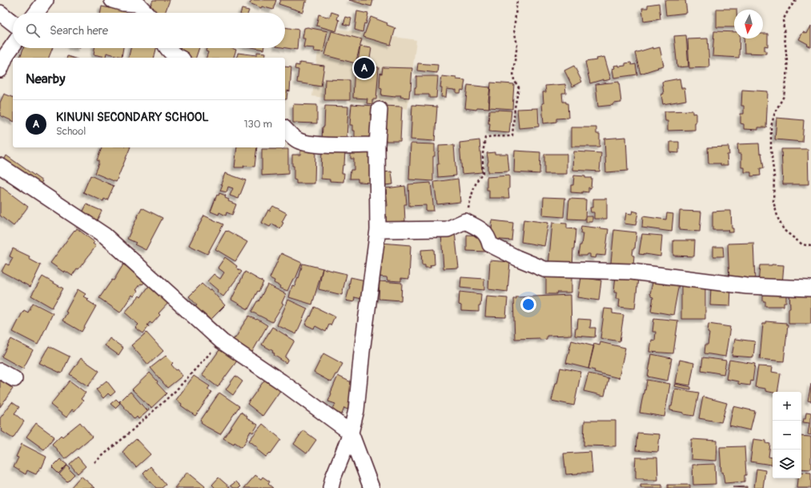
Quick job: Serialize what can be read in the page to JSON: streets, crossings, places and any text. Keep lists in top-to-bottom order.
{
  "north": "bottom",
  "page": {
    "search": "Search here",
    "pins": "A",
    "heading": "Nearby",
    "list": [
      {
        "mark": "A",
        "name": "KINUNI SECONDARY SCHOOL",
        "note": "School",
        "value": "130 m"
      }
    ],
    "map_buttons": ["+", "−"]
  }
}
